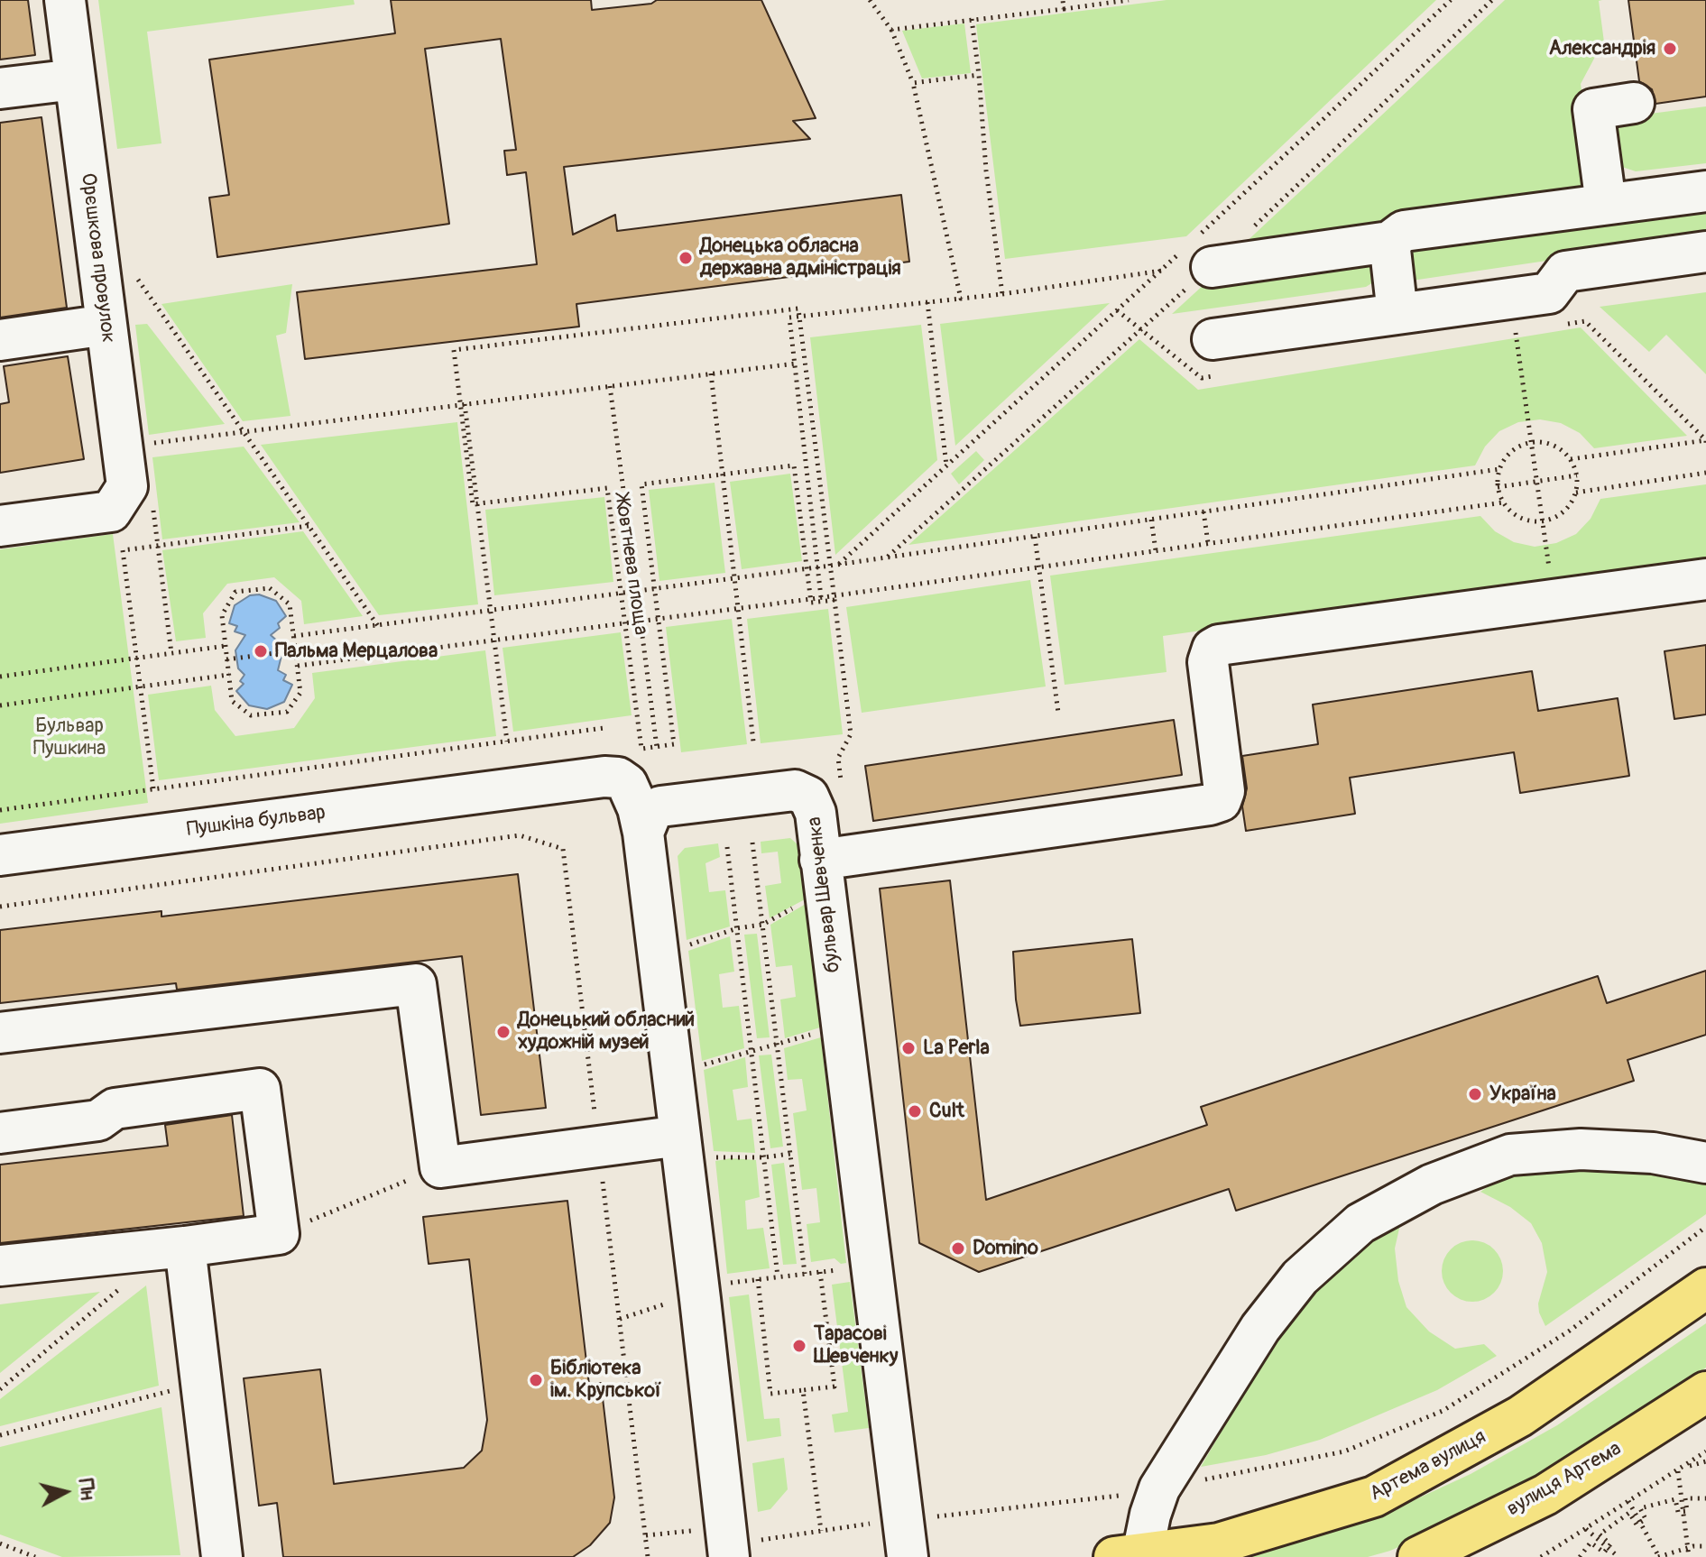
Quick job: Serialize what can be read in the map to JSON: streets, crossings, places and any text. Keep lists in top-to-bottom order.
{
  "streets": {
    "main road": ["Артема вулиця", "вулиця Артема"],
    "street": ["Орєшкова провулок", "Пушкіна бульвар", "бульвар Шевченка"],
    "path": ["Жовтнева площа"]
  },
  "crossings": [
    ["Пушкіна бульвар", "бульвар Шевченка"]
  ],
  "parks": ["Бульвар Пушкина"],
  "places": [
    "Александрія",
    "Донецька обласна державна адміністрація",
    "Пальма Мерцалова",
    "Донецький обласний художній музей",
    "La Perla",
    "Україна",
    "Cult",
    "Domino",
    "Тарасові Шевченку",
    "Бібліотека ім. Крупської"
  ],
  "north": "right"
}
